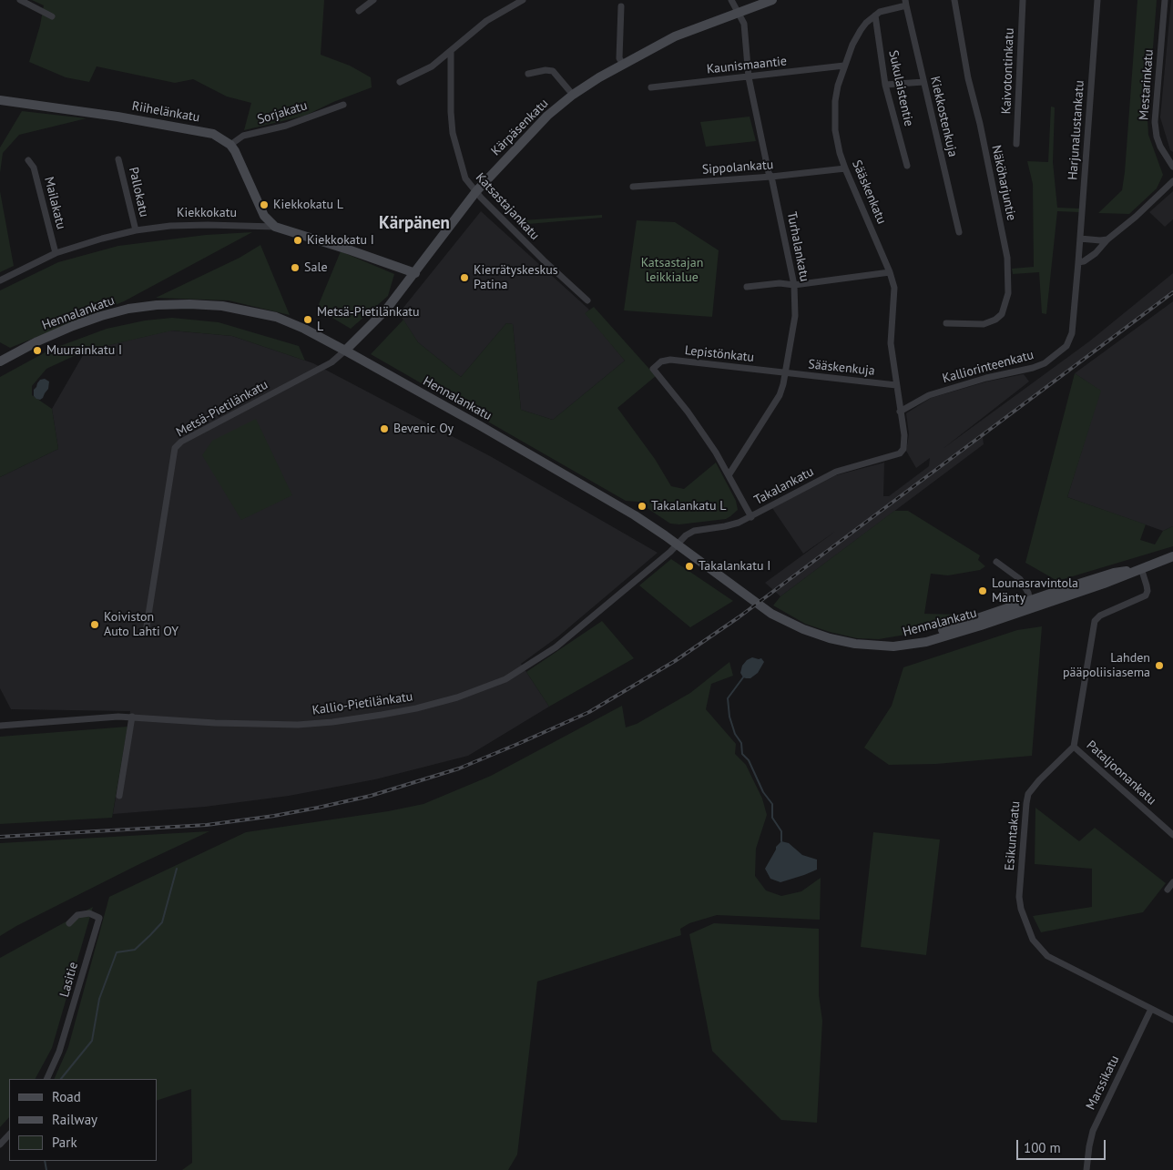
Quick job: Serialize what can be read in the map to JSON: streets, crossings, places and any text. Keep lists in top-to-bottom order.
{
  "streets": {
    "street": [
      "Kaunismaantie",
      "Kaivotontinkatu",
      "Mestarinkatu",
      "Sukulaistentie",
      "Riihelänkatu",
      "Sorjakatu",
      "Kiekkostenkuja",
      "Kärpäsenkatu",
      "Harjunalustankatu",
      "Sippolankatu",
      "Näköharjuntie",
      "Pallokatu",
      "Sääskenkatu",
      "Mailakatu",
      "Katsastajankatu",
      "Kiekkokatu",
      "Turhalankatu",
      "Hennalankatu",
      "Lepistönkatu",
      "Kalliorinteenkatu",
      "Sääskenkuja",
      "Metsä-Pietilänkatu",
      "Takalankatu",
      "Kallio-Pietilänkatu",
      "Pataljoonankatu",
      "Esikuntakatu",
      "Lasitie",
      "Marssikatu"
    ]
  },
  "crossings": [
    ["Kaunismaantie", "Sääskenkatu"],
    ["Kaunismaantie", "Turhalankatu"],
    ["Sukulaistentie", "Kiekkostenkuja"],
    ["Sukulaistentie", "Sääskenkatu"],
    ["Riihelänkatu", "Sorjakatu"],
    ["Riihelänkatu", "Kiekkokatu"],
    ["Kiekkostenkuja", "Sääskenkatu"],
    ["Kärpäsenkatu", "Katsastajankatu"],
    ["Kärpäsenkatu", "Kiekkokatu"],
    ["Kärpäsenkatu", "Turhalankatu"],
    ["Kärpäsenkatu", "Hennalankatu"],
    ["Kärpäsenkatu", "Metsä-Pietilänkatu"],
    ["Harjunalustankatu", "Kalliorinteenkatu"],
    ["Sippolankatu", "Sääskenkatu"],
    ["Sippolankatu", "Turhalankatu"],
    ["Pallokatu", "Kiekkokatu"],
    ["Sääskenkatu", "Kalliorinteenkatu"],
    ["Sääskenkatu", "Sääskenkuja"],
    ["Sääskenkatu", "Takalankatu"],
    ["Mailakatu", "Kiekkokatu"],
    ["Turhalankatu", "Lepistönkatu"],
    ["Turhalankatu", "Sääskenkuja"],
    ["Hennalankatu", "Metsä-Pietilänkatu"],
    ["Hennalankatu", "Takalankatu"],
    ["Hennalankatu", "Kallio-Pietilänkatu"],
    ["Lepistönkatu", "Sääskenkuja"],
    ["Takalankatu", "Kallio-Pietilänkatu"],
    ["Pataljoonankatu", "Esikuntakatu"],
    ["Esikuntakatu", "Marssikatu"]
  ],
  "districts": ["Kärpänen"],
  "parks": ["Katsastajan leikkialue"],
  "places": [
    "Kiekkokatu L",
    "Kiekkokatu I",
    "Sale",
    "Kierrätyskeskus Patina",
    "Metsä-Pietilänkatu L",
    "Muurainkatu I",
    "Bevenic Oy",
    "Takalankatu L",
    "Takalankatu I",
    "Lounasravintola Mänty",
    "Koiviston Auto Lahti OY",
    "Lahden pääpoliisiasema"
  ],
  "legend": ["Road", "Railway", "Park"],
  "scale_bar": "100 m"
}
